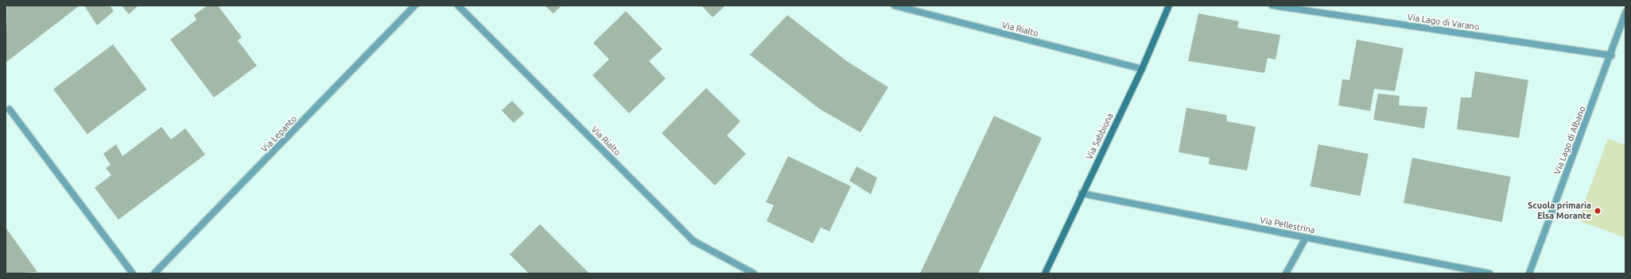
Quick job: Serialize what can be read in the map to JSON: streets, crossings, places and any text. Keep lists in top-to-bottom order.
{
  "streets": {
    "street": [
      "Via Lago di Varano",
      "Via Rialto",
      "Via Lepanto",
      "Via Sabbiona",
      "Via Lago di Albano",
      "Via Pellestrina"
    ]
  },
  "crossings": [
    ["Via Lago di Varano", "Via Lago di Albano"],
    ["Via Rialto", "Via Sabbiona"],
    ["Via Sabbiona", "Via Pellestrina"]
  ],
  "places": ["Scuola primaria Elsa Morante"]
}
